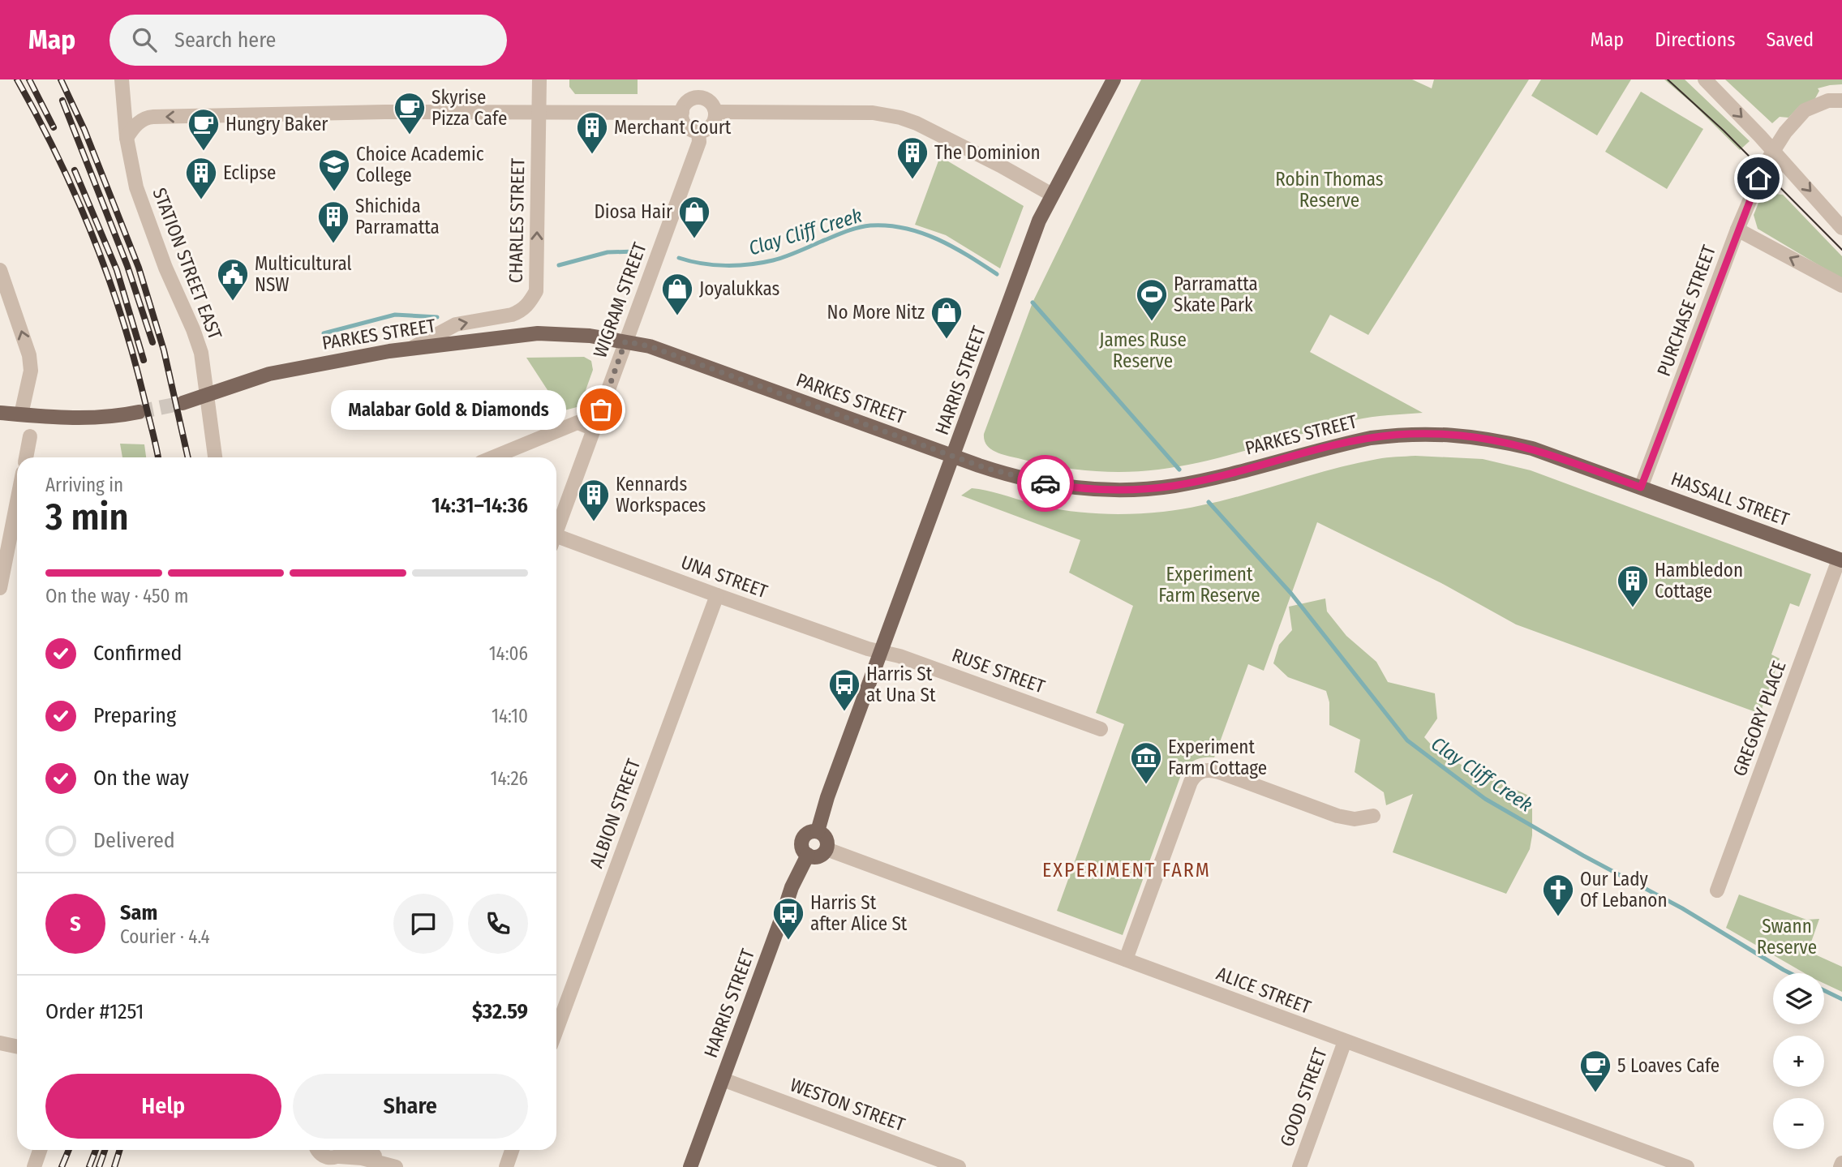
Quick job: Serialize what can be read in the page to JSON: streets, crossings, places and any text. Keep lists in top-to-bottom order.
{
  "streets": {
    "main road": ["PARKES STREET", "HARRIS STREET", "HASSALL STREET"],
    "street": [
      "CHARLES STREET",
      "STATION STREET EAST",
      "WIGRAM STREET",
      "PURCHASE STREET",
      "UNA STREET",
      "RUSE STREET",
      "GREGORY PLACE",
      "ALBION STREET",
      "ALICE STREET",
      "GOOD STREET",
      "WESTON STREET"
    ]
  },
  "crossings": [
    ["CHARLES STREET", "PARKES STREET"],
    ["STATION STREET EAST", "PARKES STREET"],
    ["WIGRAM STREET", "PARKES STREET"],
    ["PURCHASE STREET", "HASSALL STREET"],
    ["PARKES STREET", "HARRIS STREET"],
    ["PARKES STREET", "HASSALL STREET"],
    ["HARRIS STREET", "UNA STREET"],
    ["HARRIS STREET", "RUSE STREET"],
    ["HARRIS STREET", "ALICE STREET"],
    ["HARRIS STREET", "WESTON STREET"],
    ["HASSALL STREET", "GREGORY PLACE"],
    ["UNA STREET", "RUSE STREET"],
    ["UNA STREET", "ALBION STREET"],
    ["ALICE STREET", "GOOD STREET"]
  ],
  "one_way": ["CHARLES STREET"],
  "districts": ["EXPERIMENT FARM"],
  "water": ["Clay Cliff Creek"],
  "parks": [
    "Robin Thomas Reserve",
    "James Ruse Reserve",
    "Experiment Farm Reserve",
    "Swann Reserve"
  ],
  "places": {
    "cafe": ["Skyrise Pizza Cafe", "Hungry Baker", "5 Loaves Cafe"],
    "building": [
      "Merchant Court",
      "The Dominion",
      "Eclipse",
      "Shichida Parramatta",
      "Kennards Workspaces",
      "Hambledon Cottage"
    ],
    "school or university": ["Choice Academic College"],
    "shop": ["Diosa Hair", "Joyalukkas", "No More Nitz"],
    "public building": ["Multicultural NSW"],
    "sports": ["Parramatta Skate Park"],
    "other": ["Malabar Gold & Diamonds"],
    "bus stop": ["Harris St at Una St", "Harris St after Alice St"],
    "museum": ["Experiment Farm Cottage"],
    "church": ["Our Lady Of Lebanon"]
  },
  "page": {
    "header": "Map",
    "search": "Search here",
    "nav": ["Map", "Directions", "Saved"],
    "bubble": "Malabar Gold & Diamonds",
    "heading": ["3 min", "Arriving in", "14:31–14:36"],
    "panel": [
      "Sam",
      "Courier · 4.4",
      "Order #1251",
      "$32.59"
    ],
    "bar": "On the way · 450 m",
    "list": [
      ["Confirmed", "14:06"],
      ["Preparing", "14:10"],
      ["On the way", "14:26"],
      "Delivered"
    ],
    "round": "S",
    "map_buttons": ["+", "−"],
    "buttons": ["Help", "Share"]
  }
}
